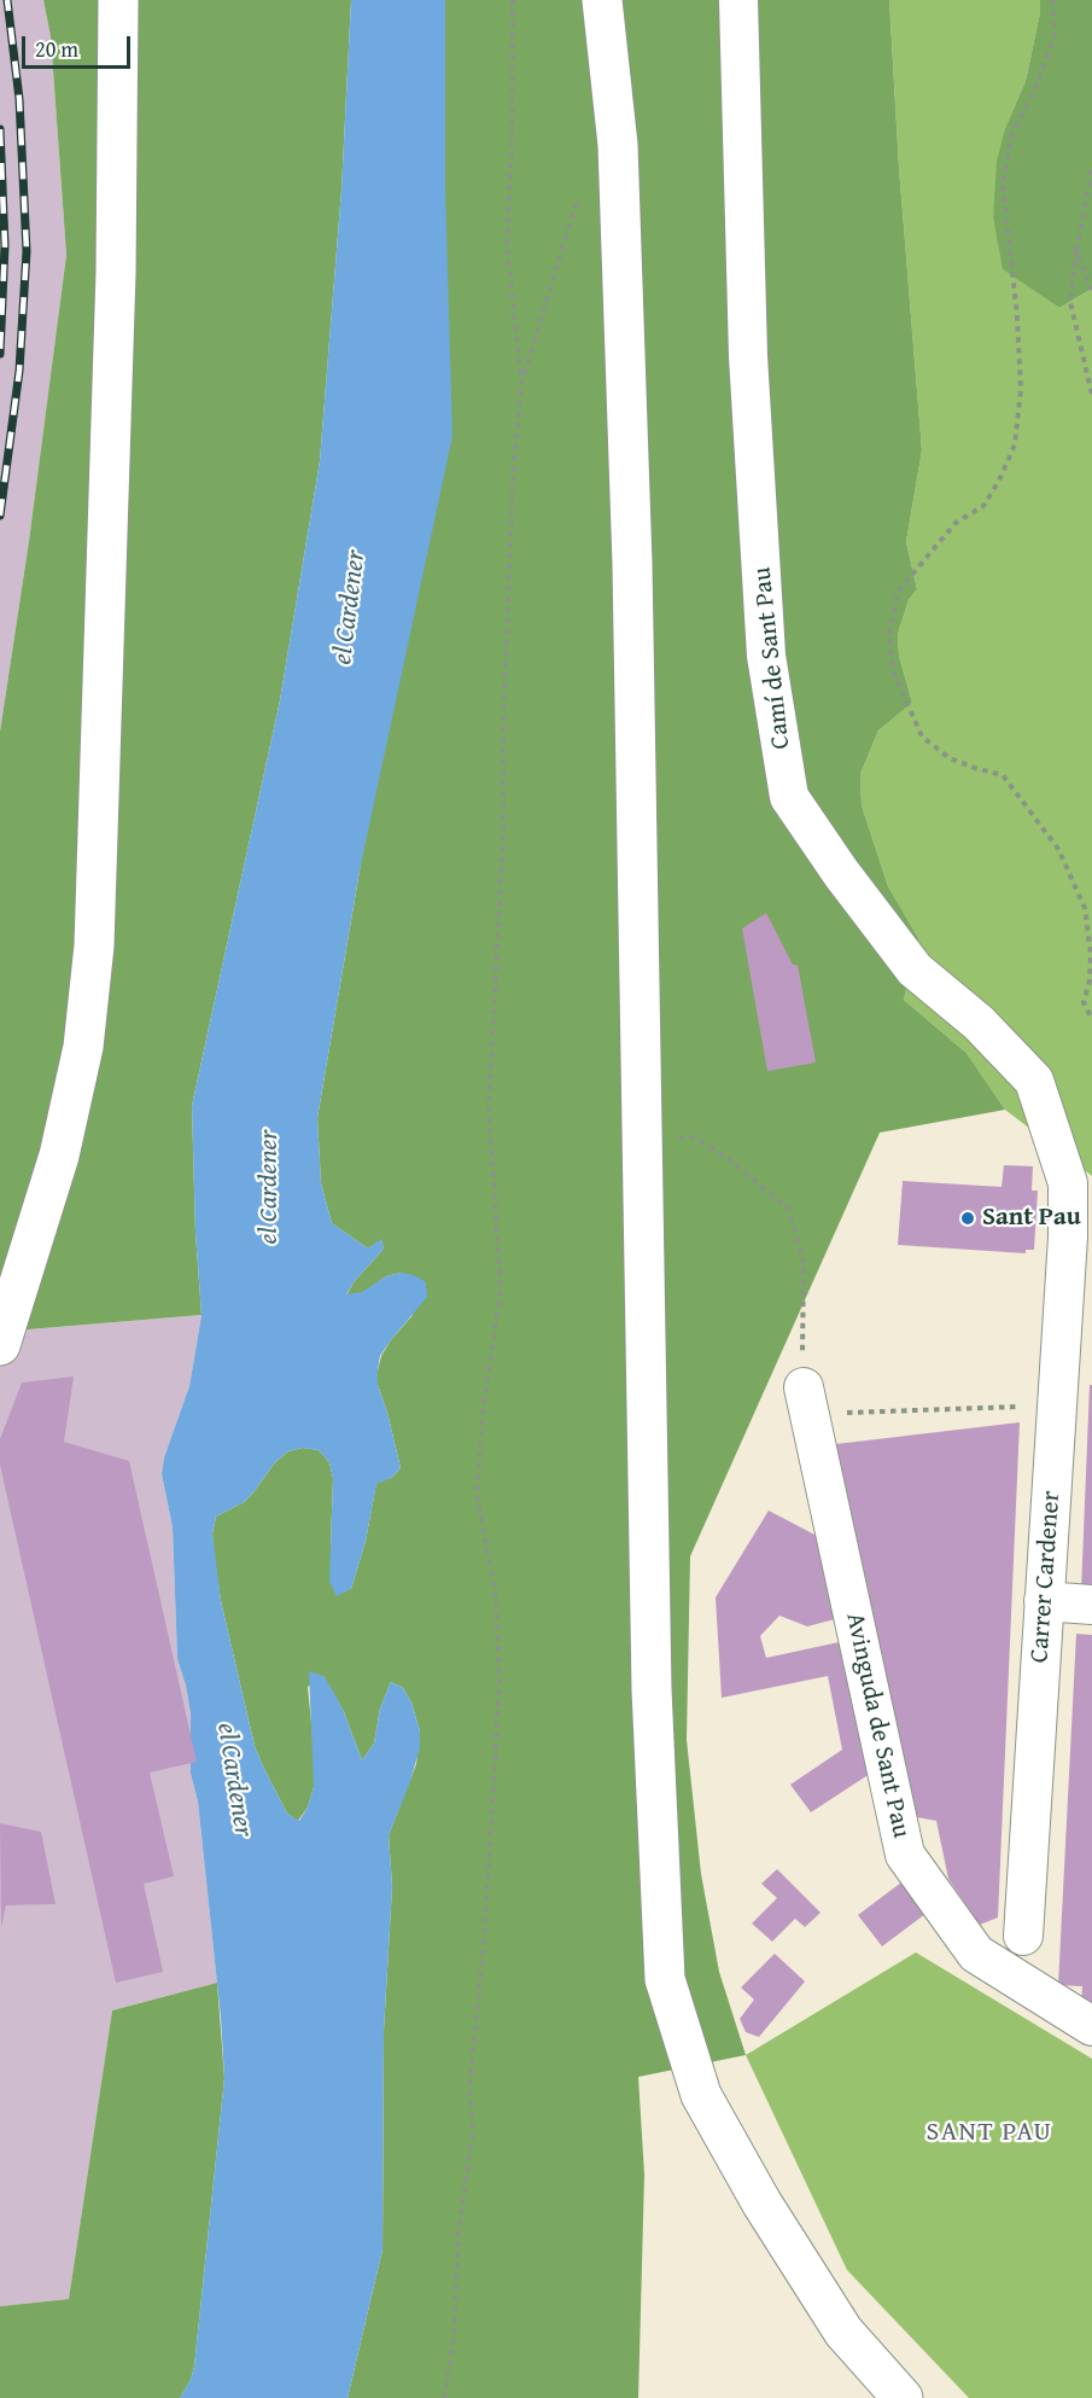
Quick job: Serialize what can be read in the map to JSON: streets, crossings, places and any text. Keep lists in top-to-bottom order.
{
  "streets": {
    "street": ["Camí de Sant Pau", "Carrer Cardener", "Avinguda de Sant Pau"]
  },
  "crossings": [
    ["Camí de Sant Pau", "Carrer Cardener"]
  ],
  "districts": ["SANT PAU"],
  "water": ["el Cardener"],
  "places": ["Sant Pau"],
  "scale_bar": "20 m"
}
